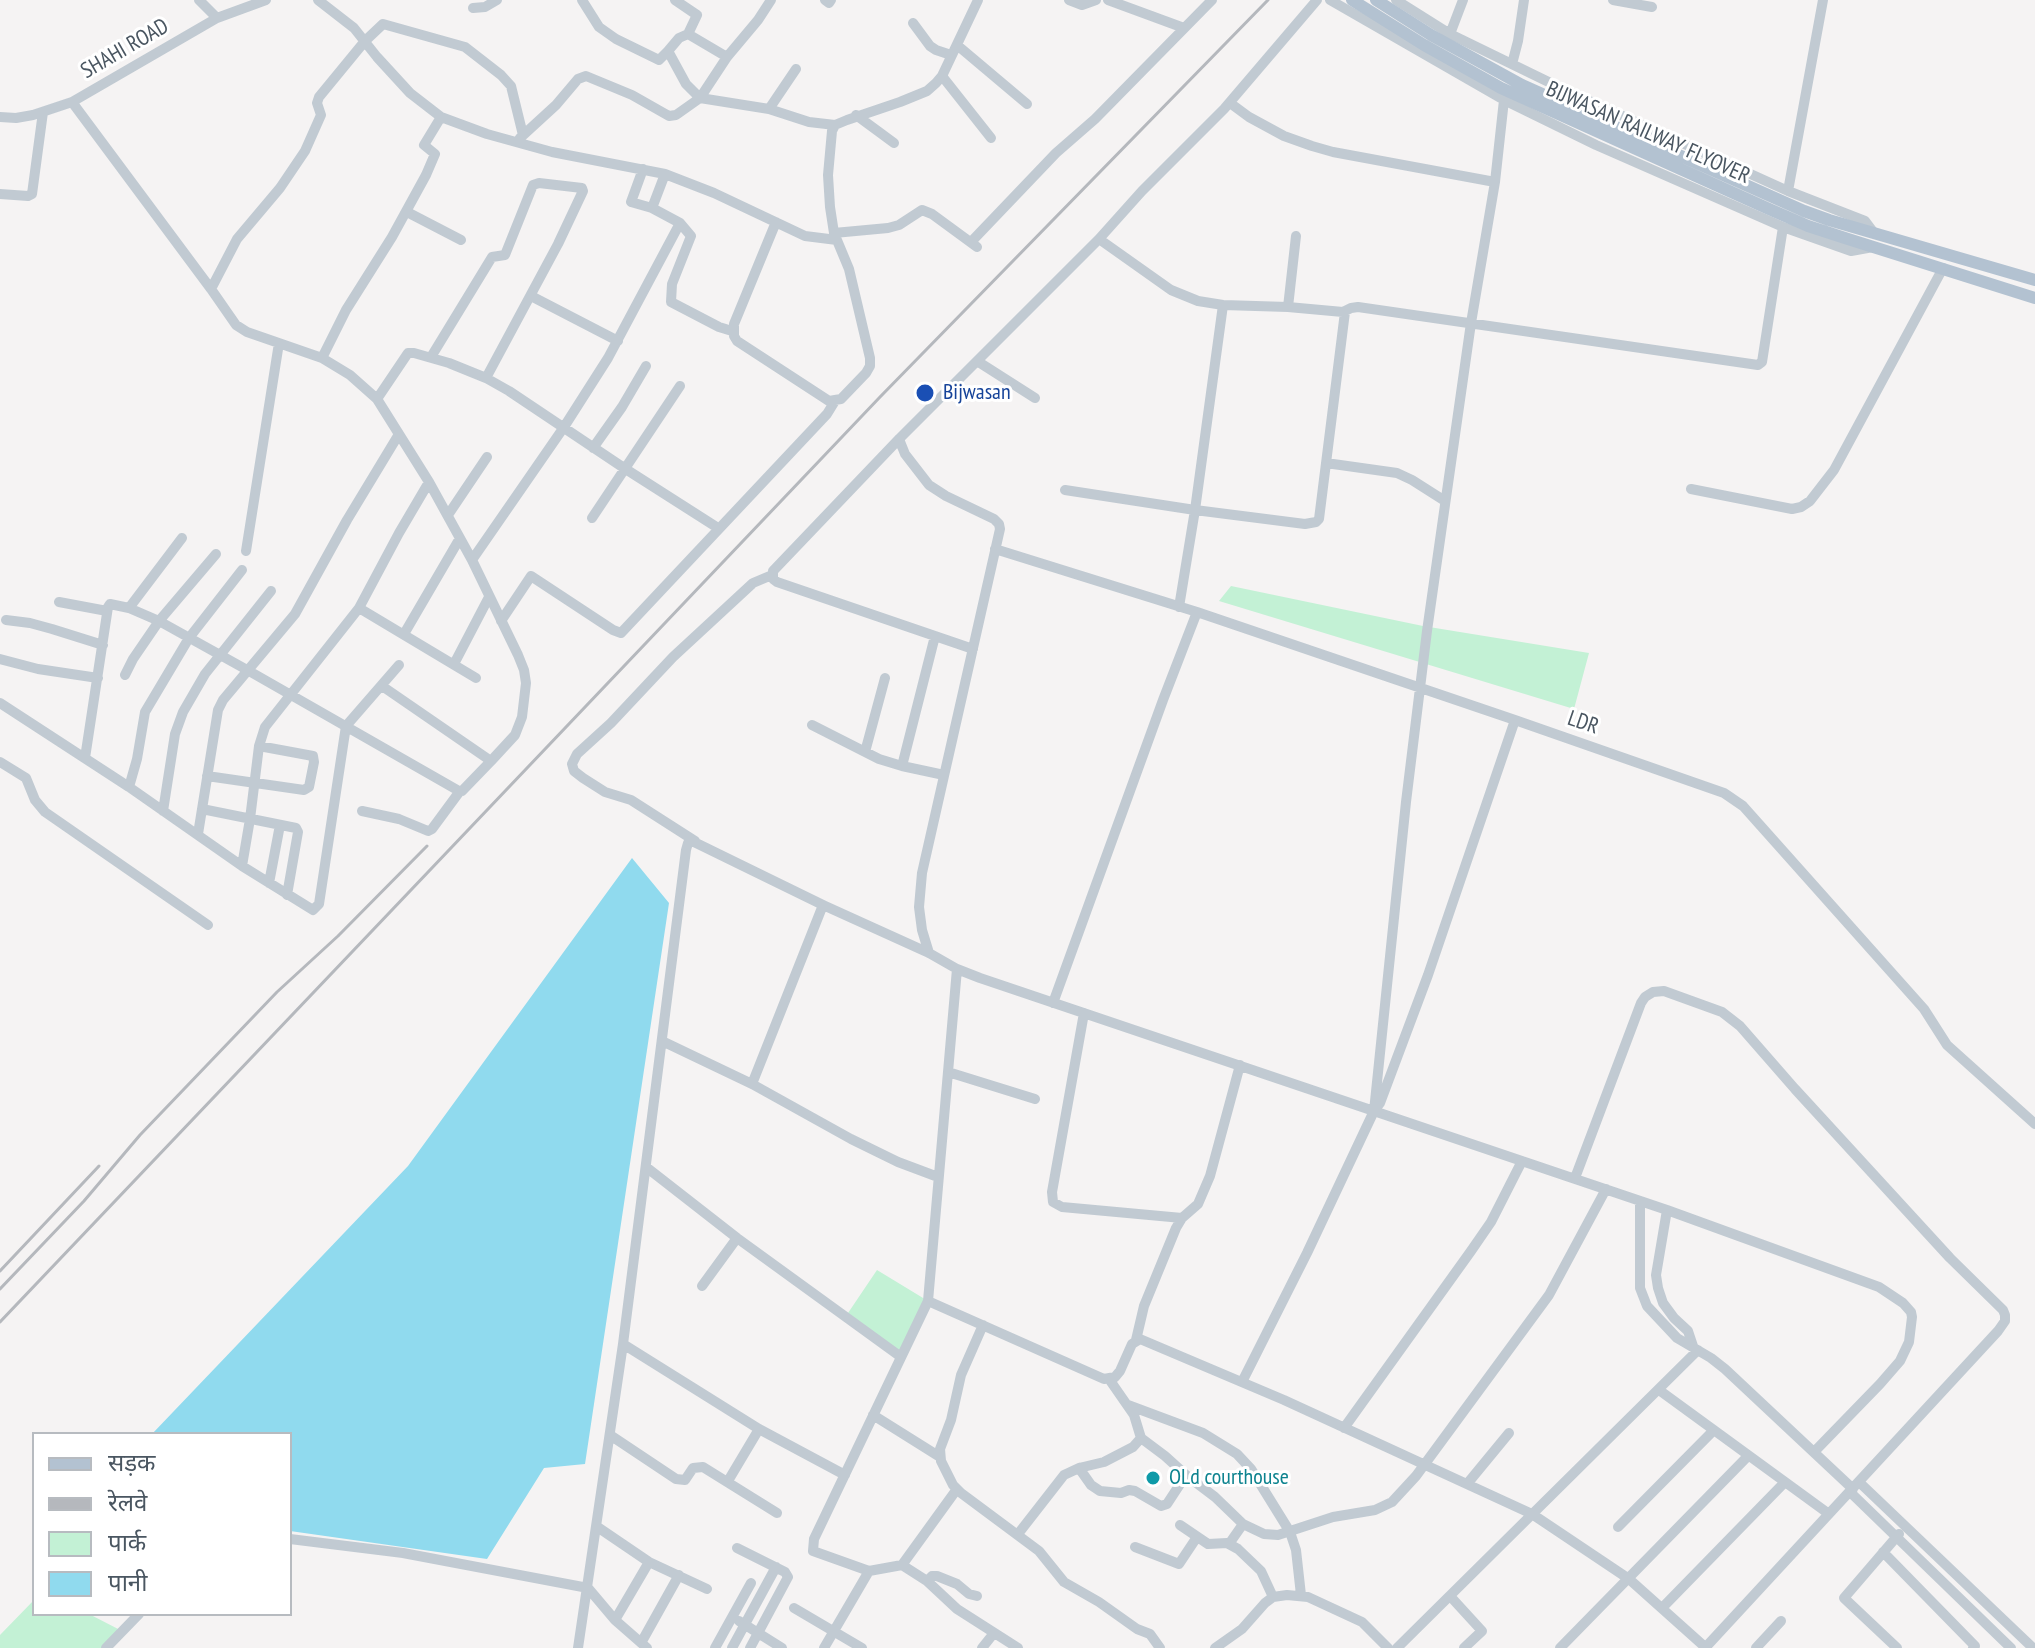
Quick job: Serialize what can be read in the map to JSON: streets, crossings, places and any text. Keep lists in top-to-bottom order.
{
  "streets": {
    "main road": ["BIJWASAN RAILWAY FLYOVER"],
    "street": ["SHAHI ROAD", "LDR"]
  },
  "places": ["Bijwasan", "OLd courthouse"],
  "legend": [
    "सड़क",
    "रेलवे",
    "पार्क",
    "पानी"
  ]
}
